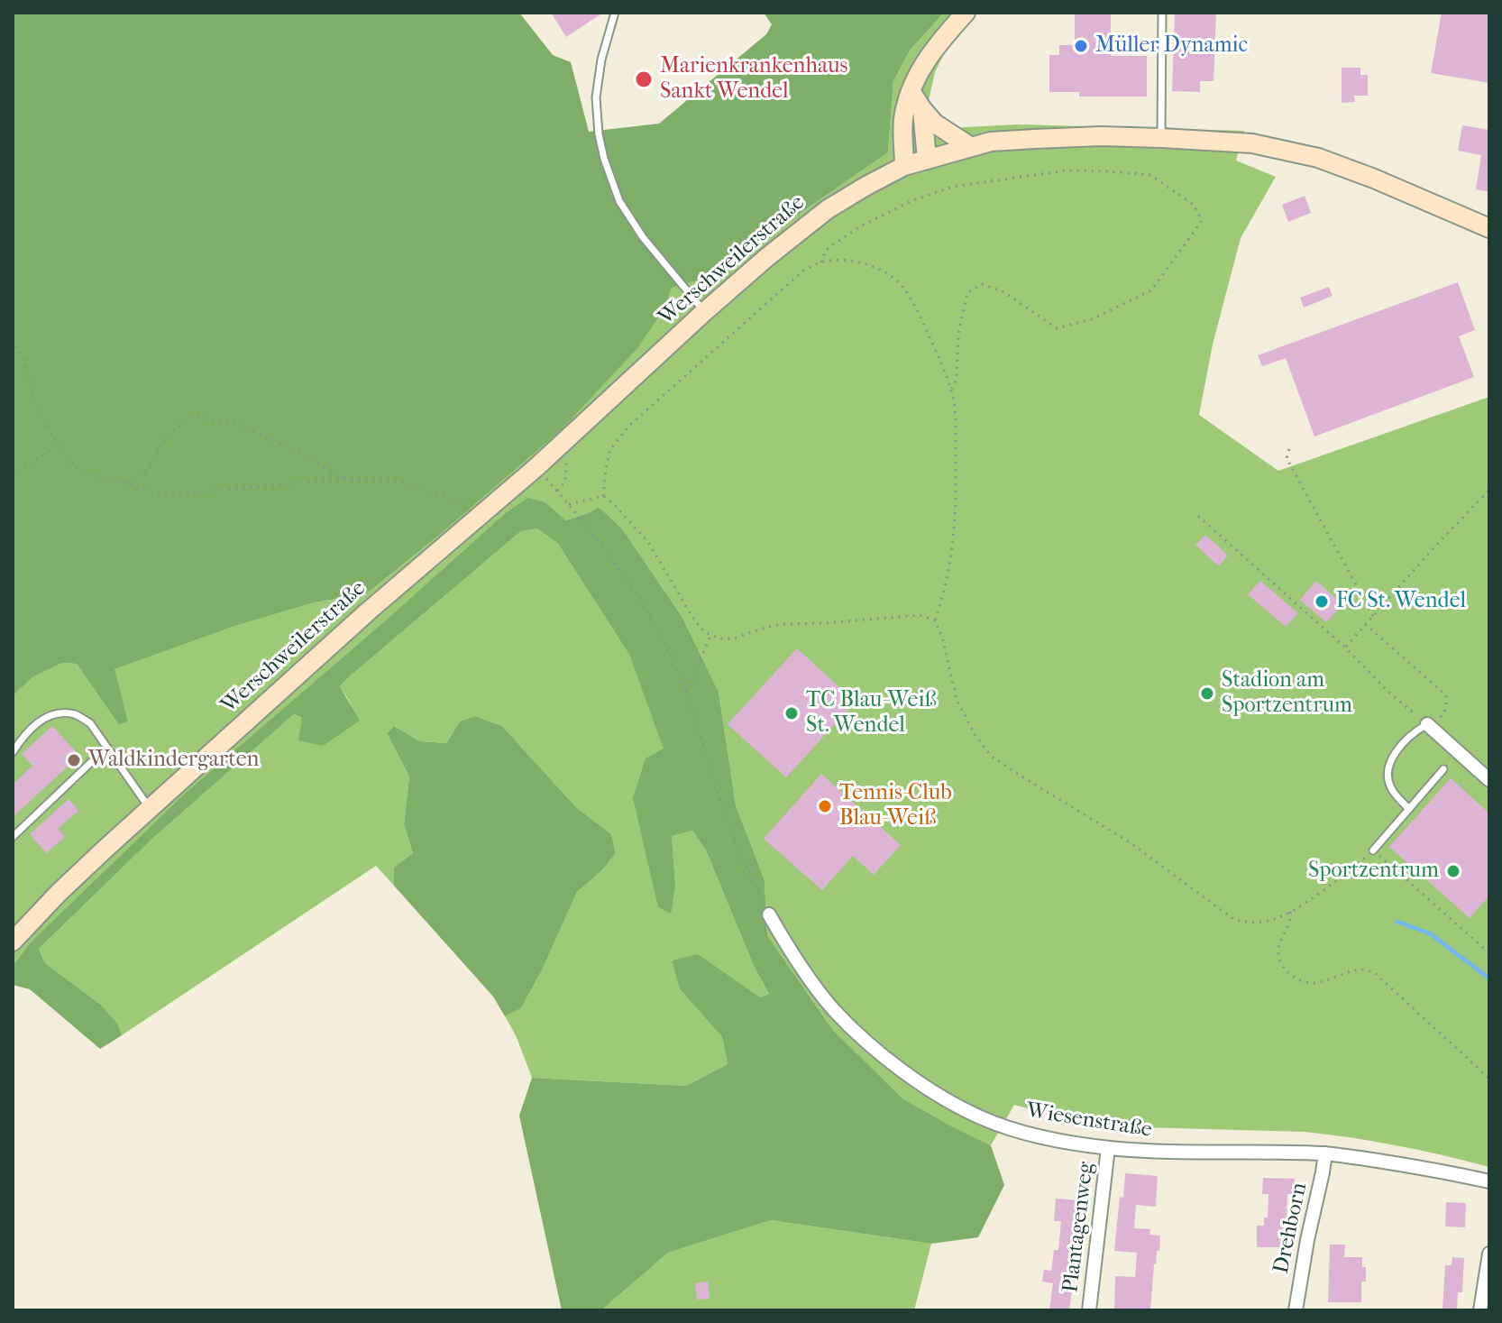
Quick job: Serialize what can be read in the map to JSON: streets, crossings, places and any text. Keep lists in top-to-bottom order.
{
  "streets": {
    "main road": ["Werschweilerstraße"],
    "street": ["Wiesenstraße", "Plantagenweg", "Drehborn"]
  },
  "crossings": [
    ["Wiesenstraße", "Plantagenweg"],
    ["Wiesenstraße", "Drehborn"]
  ],
  "places": [
    "Müller Dynamic",
    "Marienkrankenhaus Sankt Wendel",
    "FC St. Wendel",
    "Stadion am Sportzentrum",
    "TC Blau-Weiß St. Wendel",
    "Waldkindergarten",
    "Tennis-Club Blau-Weiß",
    "Sportzentrum"
  ]
}
